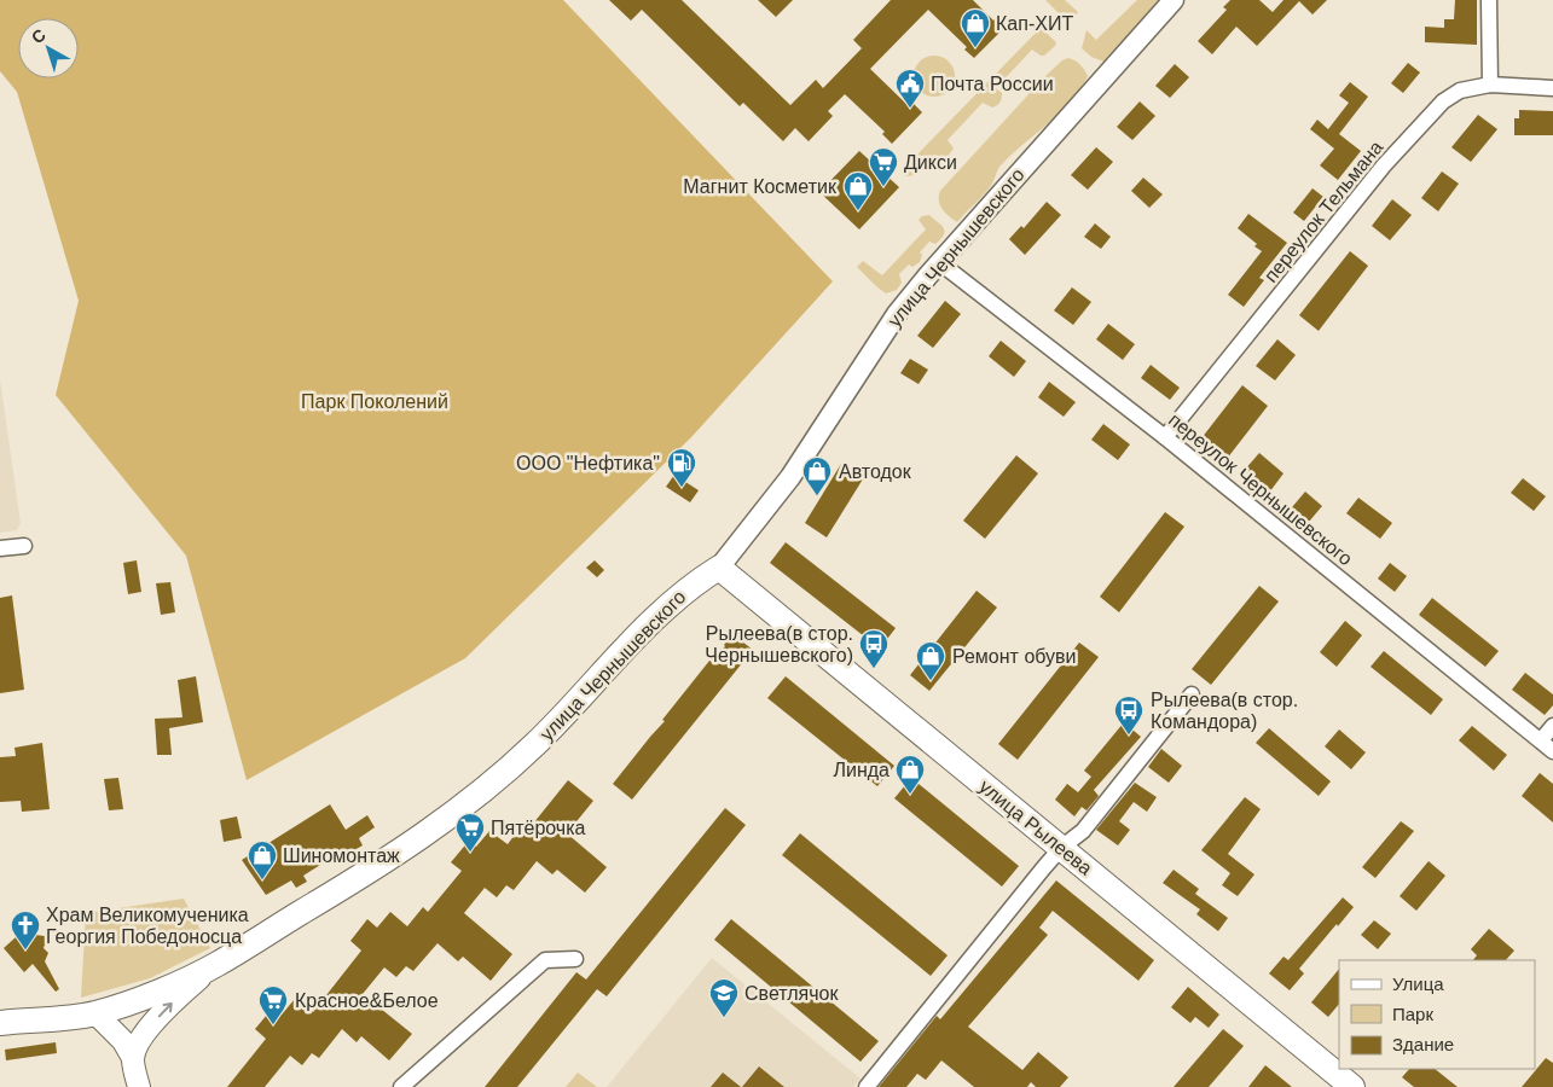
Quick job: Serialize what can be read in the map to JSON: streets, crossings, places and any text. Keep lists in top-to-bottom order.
{
  "streets": {
    "main road": ["улица Чернышевского", "улица Рылеева"],
    "street": ["переулок Тельмана", "переулок Чернышевского"]
  },
  "crossings": [
    ["переулок Тельмана", "переулок Чернышевского"],
    ["улица Чернышевского", "переулок Чернышевского"],
    ["улица Чернышевского", "улица Рылеева"]
  ],
  "parks": ["Парк Поколений"],
  "places": {
    "shop": [
      "Кап-ХИТ",
      "Магнит Косметик",
      "Автодок",
      "Ремонт обуви",
      "Линда",
      "Шиномонтаж"
    ],
    "public building": ["Почта России"],
    "supermarket": ["Дикси", "Пятёрочка", "Красное&Белое"],
    "fuel station": ["ООО \"Нефтика\""],
    "bus stop": ["Рылеева(в стор. Чернышевского)", "Рылеева(в стор. Командора)"],
    "church": ["Храм Великомученика Георгия Победоносца"],
    "school or university": ["Светлячок"]
  },
  "legend": ["Улица", "Парк", "Здание"],
  "north": "top left"
}
